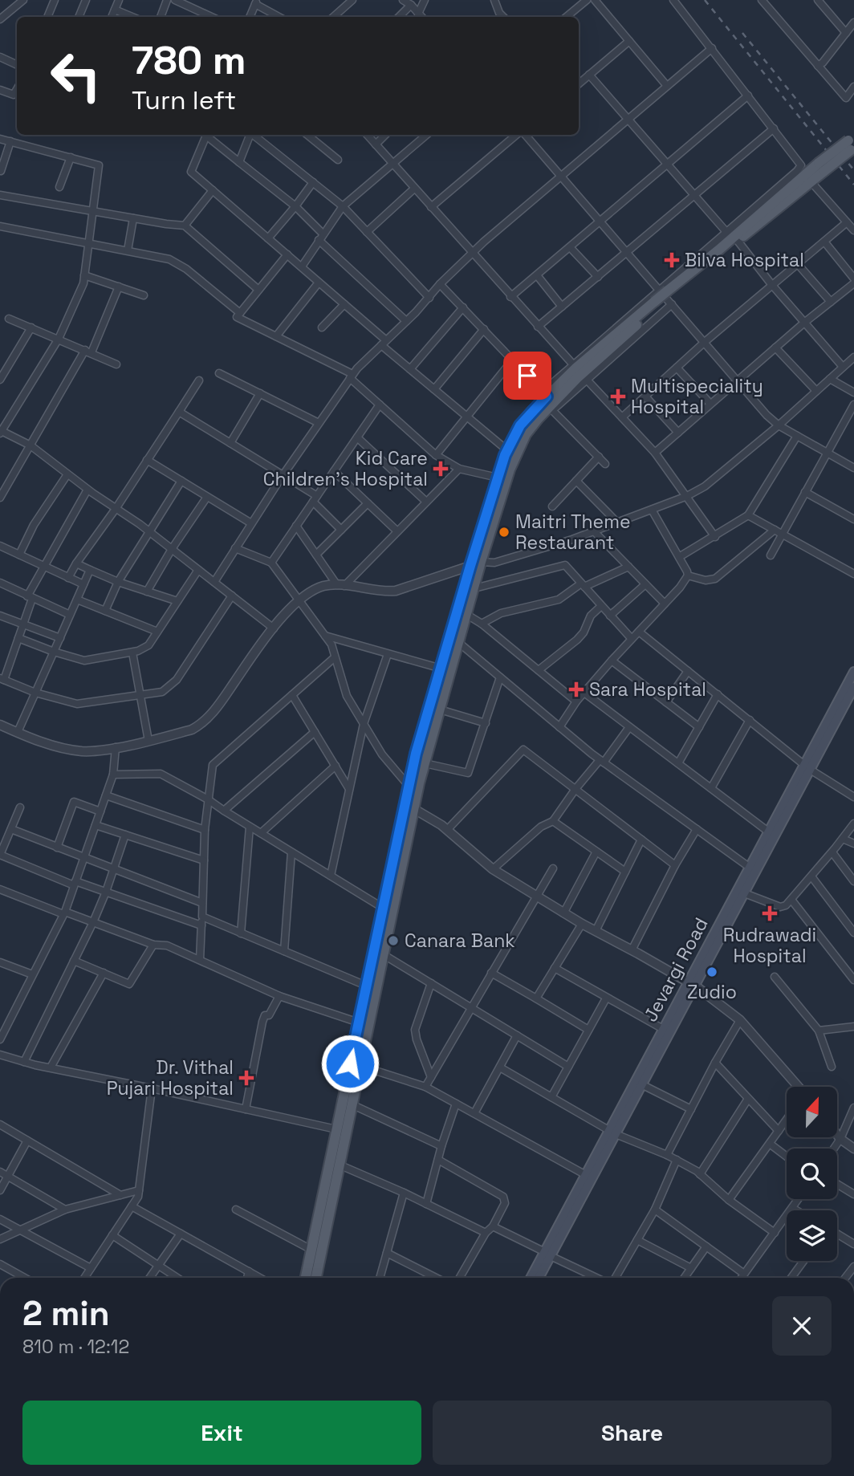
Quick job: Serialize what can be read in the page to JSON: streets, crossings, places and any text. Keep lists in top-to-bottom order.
{
  "streets": {
    "main road": ["Jevargi Road"]
  },
  "places": {
    "health": [
      "Bilva Hospital",
      "Multispeciality Hospital",
      "Kid Care Children's Hospital",
      "Sara Hospital",
      "Rudrawadi Hospital",
      "Dr. Vithal Pujari Hospital"
    ],
    "other": ["Maitri Theme Restaurant", "Canara Bank", "Zudio"]
  },
  "north": "top",
  "page": {
    "turn": ["780 m", "Turn left"],
    "heading": ["2 min", "810 m · 12:12"],
    "buttons": ["Exit", "Share"]
  }
}
